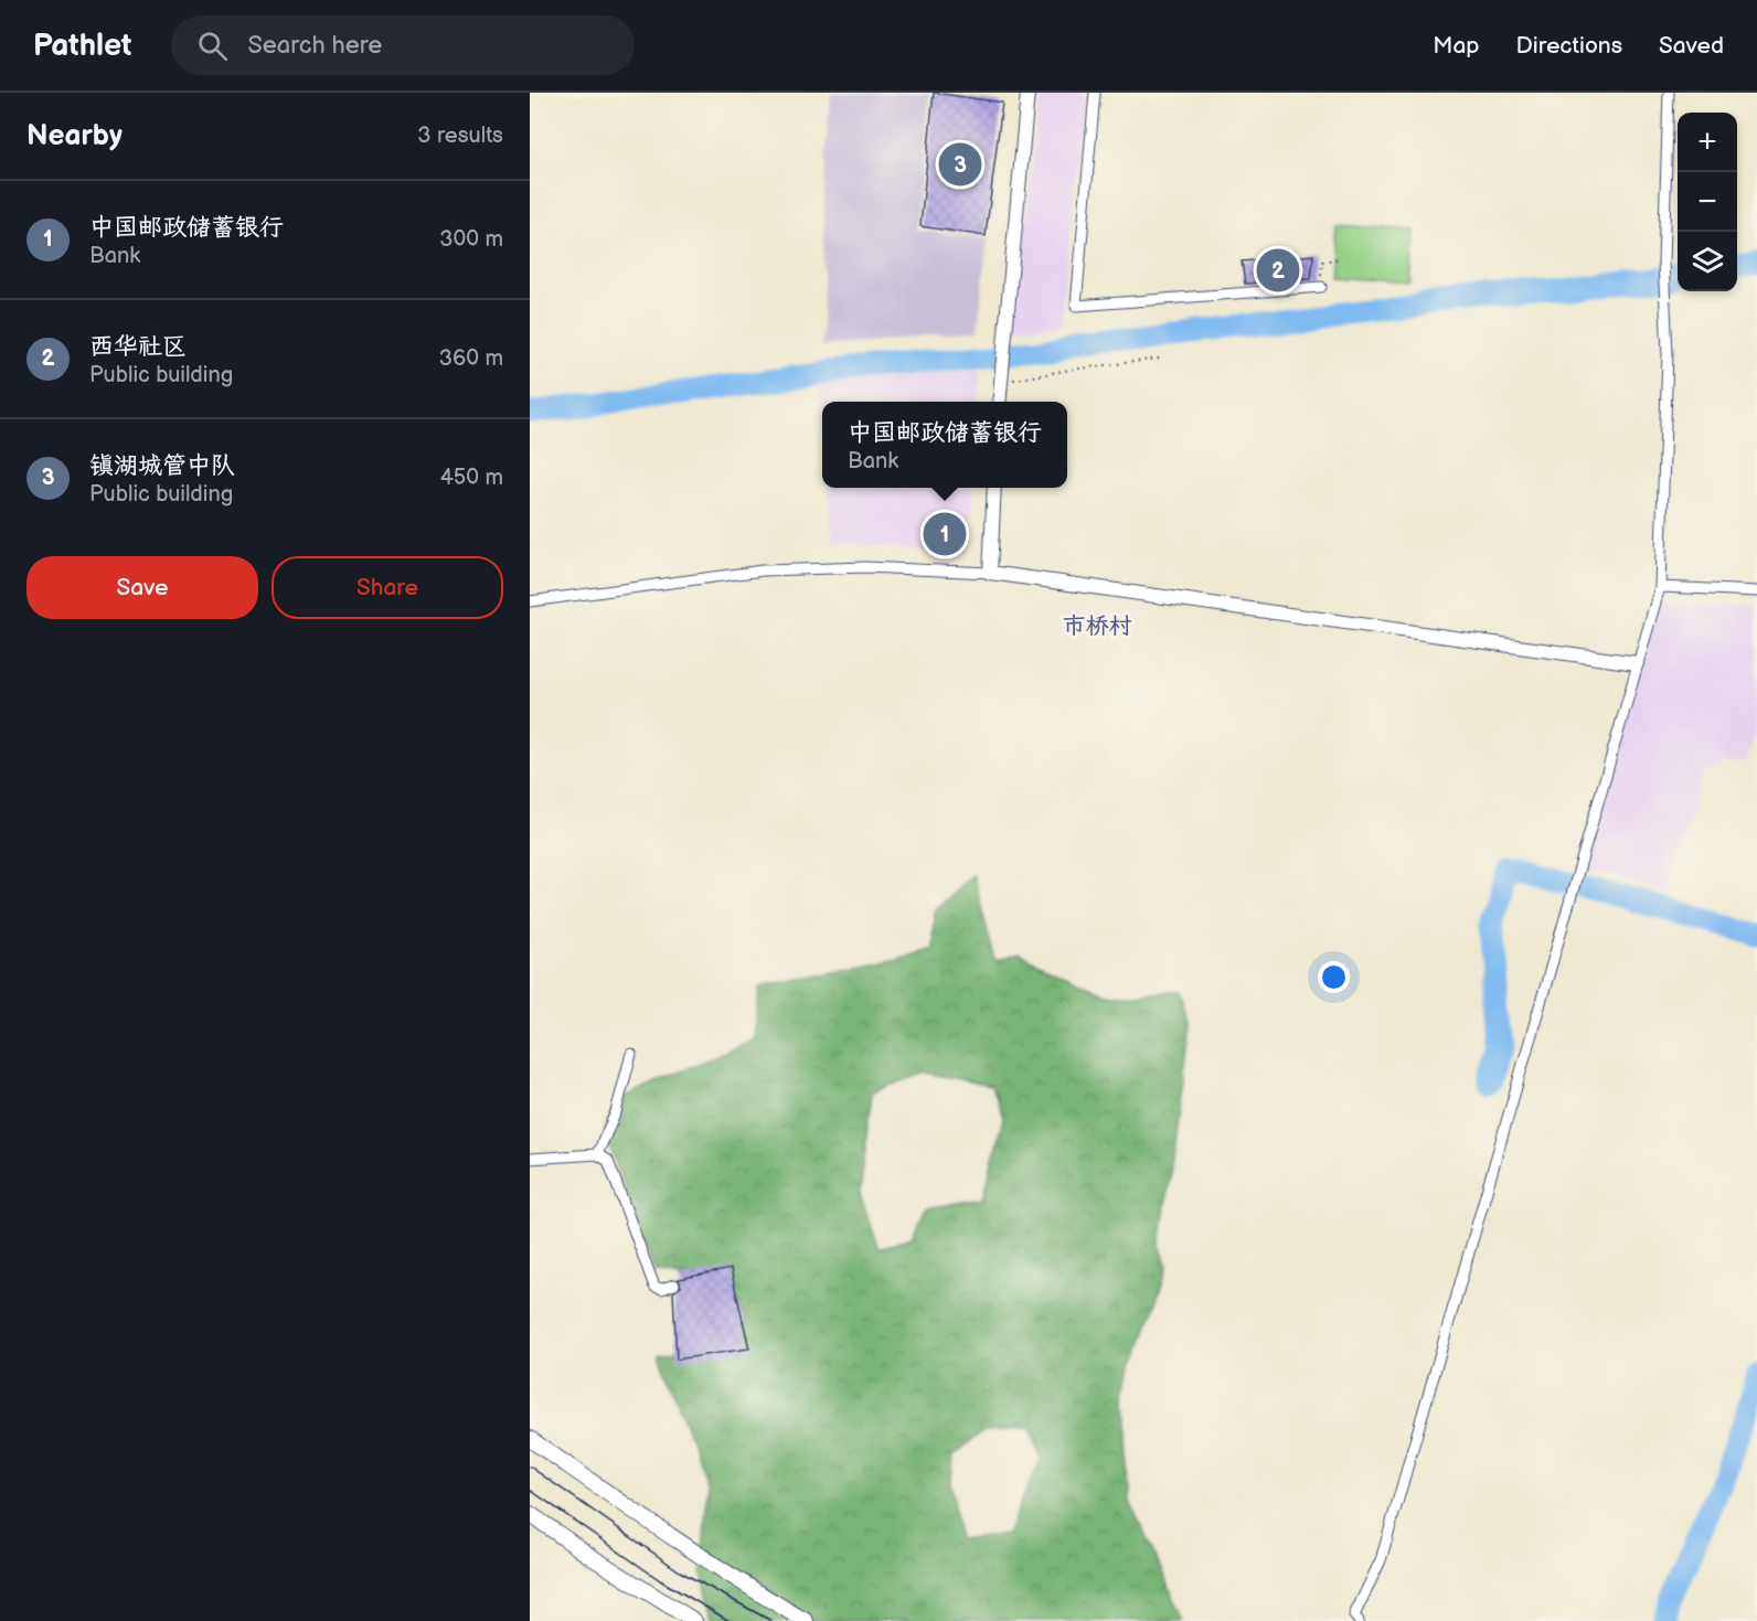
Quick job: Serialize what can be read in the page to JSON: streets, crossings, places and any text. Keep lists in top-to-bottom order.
{
  "districts": ["市桥村"],
  "page": {
    "header": "Pathlet",
    "search": "Search here",
    "nav": ["Map", "Directions", "Saved"],
    "heading": ["Nearby", "3 results"],
    "map_buttons": ["+", "−"],
    "pins": ["3", "2", "1"],
    "list": [
      {
        "mark": "1",
        "name": "中国邮政储蓄银行",
        "note": "Bank",
        "value": "300 m"
      },
      {
        "mark": "2",
        "name": "西华社区",
        "note": "Public building",
        "value": "360 m"
      },
      {
        "mark": "3",
        "name": "镇湖城管中队",
        "note": "Public building",
        "value": "450 m"
      }
    ],
    "popup": ["中国邮政储蓄银行", "Bank"],
    "buttons": ["Save", "Share"]
  }
}
